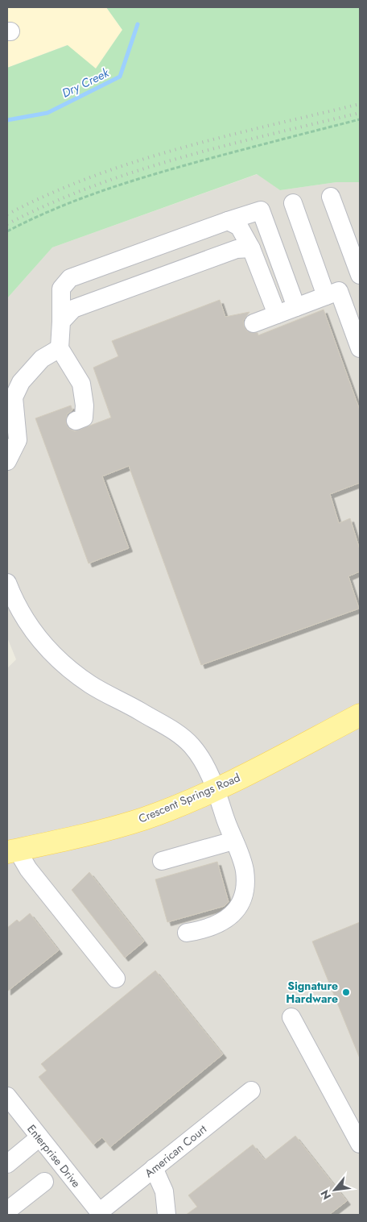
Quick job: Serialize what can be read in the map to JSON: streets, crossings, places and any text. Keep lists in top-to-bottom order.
{
  "streets": {
    "main road": ["Crescent Springs Road"],
    "street": ["American Court", "Enterprise Drive"]
  },
  "crossings": [
    ["American Court", "Enterprise Drive"]
  ],
  "water": ["Dry Creek"],
  "places": ["Signature Hardware"],
  "north": "bottom left"
}
